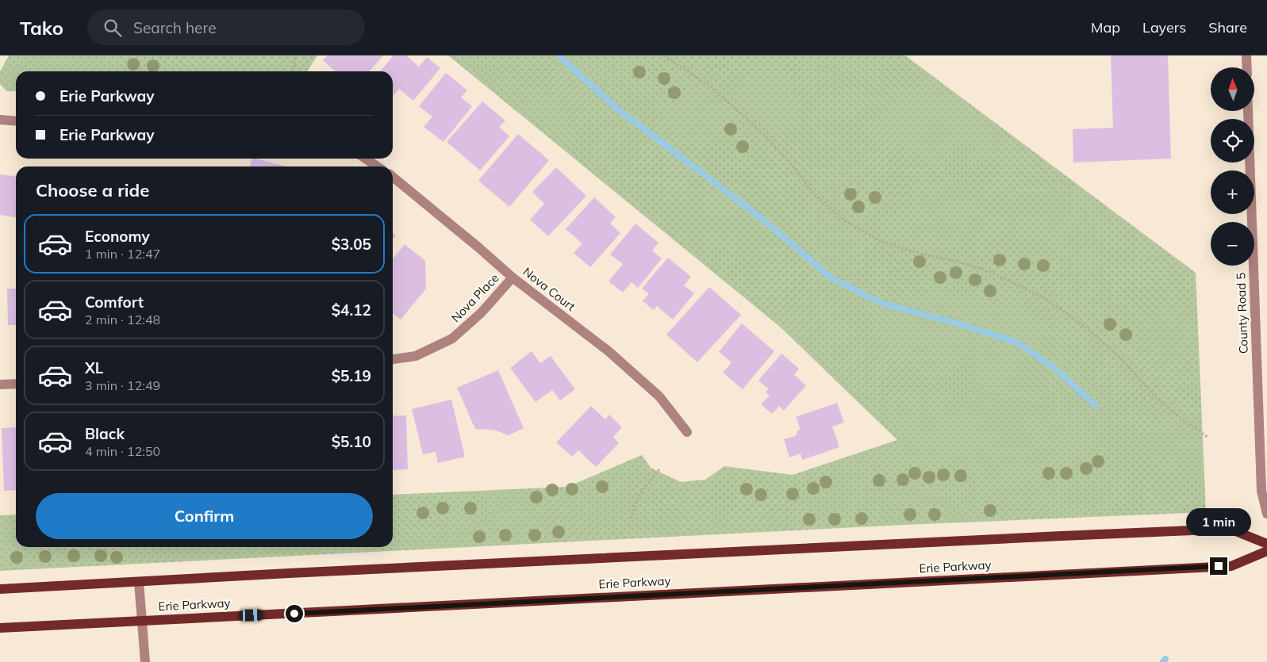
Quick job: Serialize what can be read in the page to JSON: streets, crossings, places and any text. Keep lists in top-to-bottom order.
{
  "streets": {
    "main road": ["Erie Parkway"],
    "street": ["Nova Court", "Nova Place", "County Road 5"]
  },
  "crossings": [
    ["Nova Court", "Nova Place"]
  ],
  "north": "top",
  "page": {
    "header": "Tako",
    "search": "Search here",
    "nav": ["Map", "Layers", "Share"],
    "map_buttons": ["+", "−"],
    "banner": ["Erie Parkway", "Erie Parkway"],
    "heading": "Choose a ride",
    "list": [
      {
        "name": "Economy",
        "note": "1 min · 12:47",
        "value": "$3.05"
      },
      {
        "name": "Comfort",
        "note": "2 min · 12:48",
        "value": "$4.12"
      },
      {
        "name": "XL",
        "note": "3 min · 12:49",
        "value": "$5.19"
      },
      {
        "name": "Black",
        "note": "4 min · 12:50",
        "value": "$5.10"
      }
    ],
    "buttons": "Confirm",
    "bubble": "1 min"
  }
}
